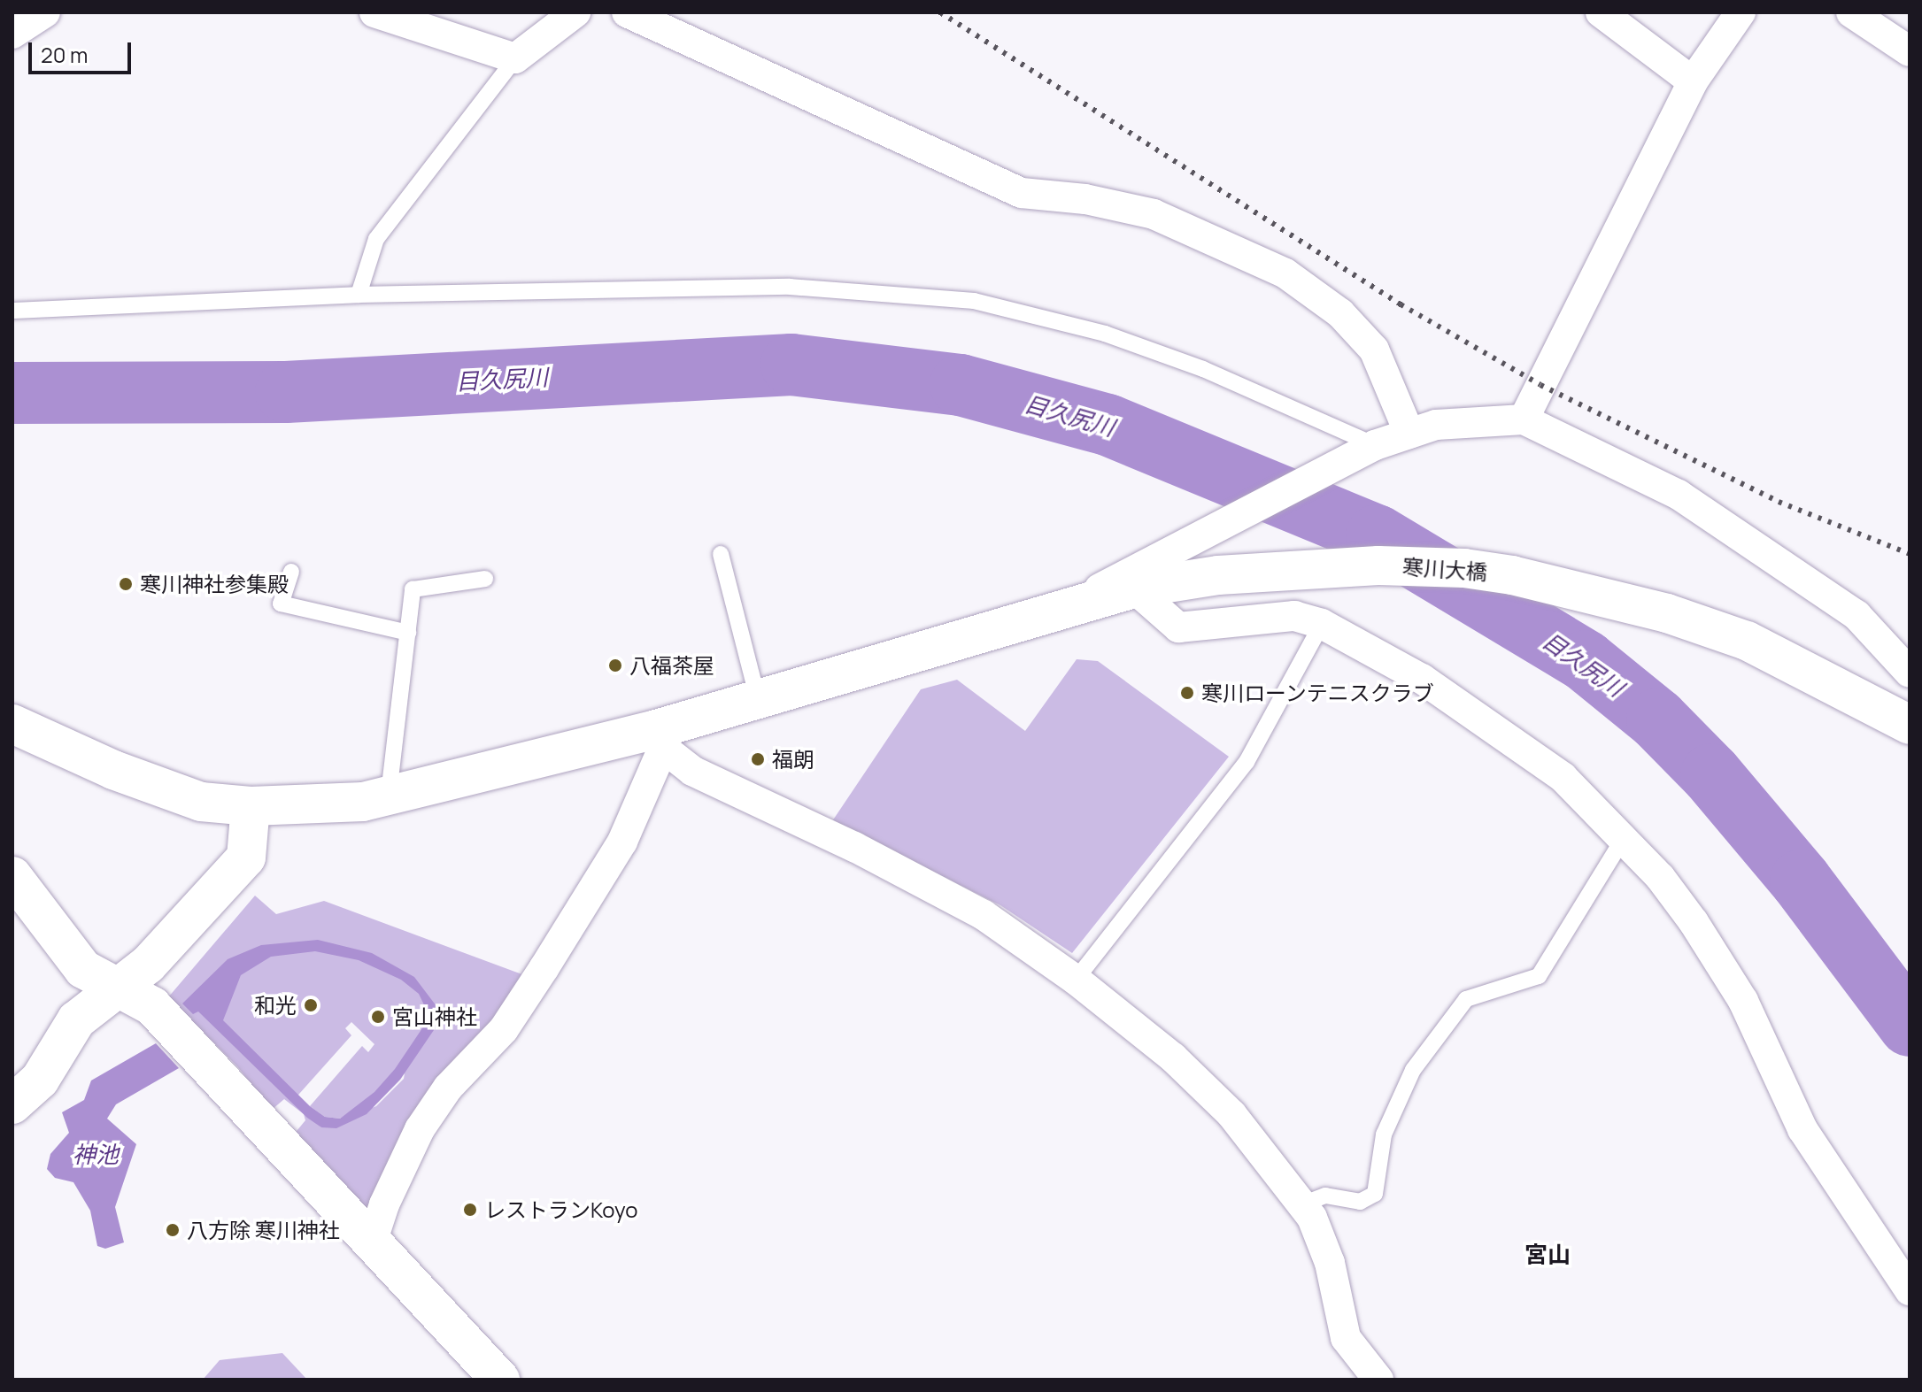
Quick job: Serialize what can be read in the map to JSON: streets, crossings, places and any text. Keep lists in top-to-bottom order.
{
  "streets": {
    "street": ["寒川大橋"]
  },
  "districts": ["宮山"],
  "water": ["目久尻川", "神池"],
  "places": [
    "寒川神社参集殿",
    "八福茶屋",
    "寒川ローンテニスクラブ",
    "福朗",
    "和光",
    "宮山神社",
    "レストランKoyo",
    "八方除 寒川神社"
  ],
  "scale_bar": "20 m"
}
